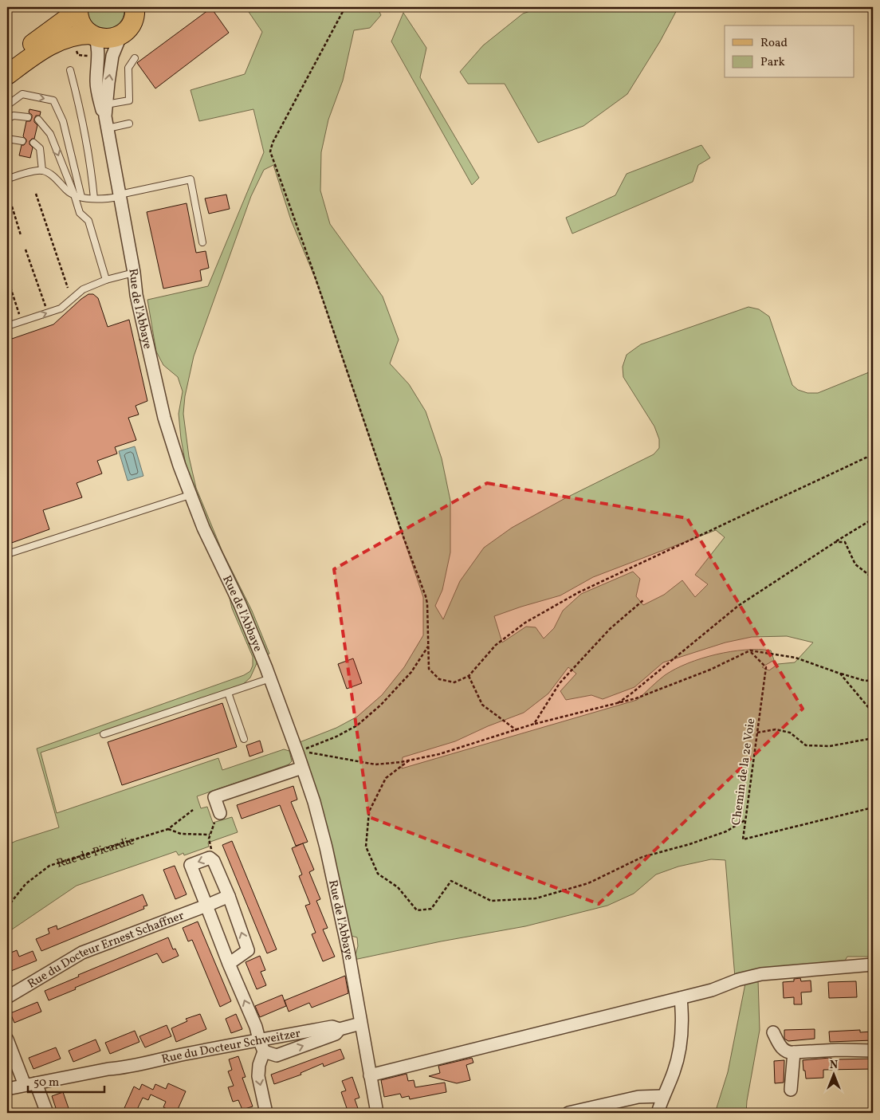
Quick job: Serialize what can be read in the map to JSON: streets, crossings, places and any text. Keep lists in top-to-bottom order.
{
  "streets": {
    "street": ["Rue de l'Abbaye", "Rue du Docteur Ernest Schaffner", "Rue du Docteur Schweitzer"],
    "path": ["Chemin de la 2e Voie", "Rue de Picardie"]
  },
  "crossings": [
    ["Rue de l'Abbaye", "Rue du Docteur Schweitzer"]
  ],
  "legend": ["Road", "Park"],
  "scale_bar": "50 m",
  "north": "top"
}
